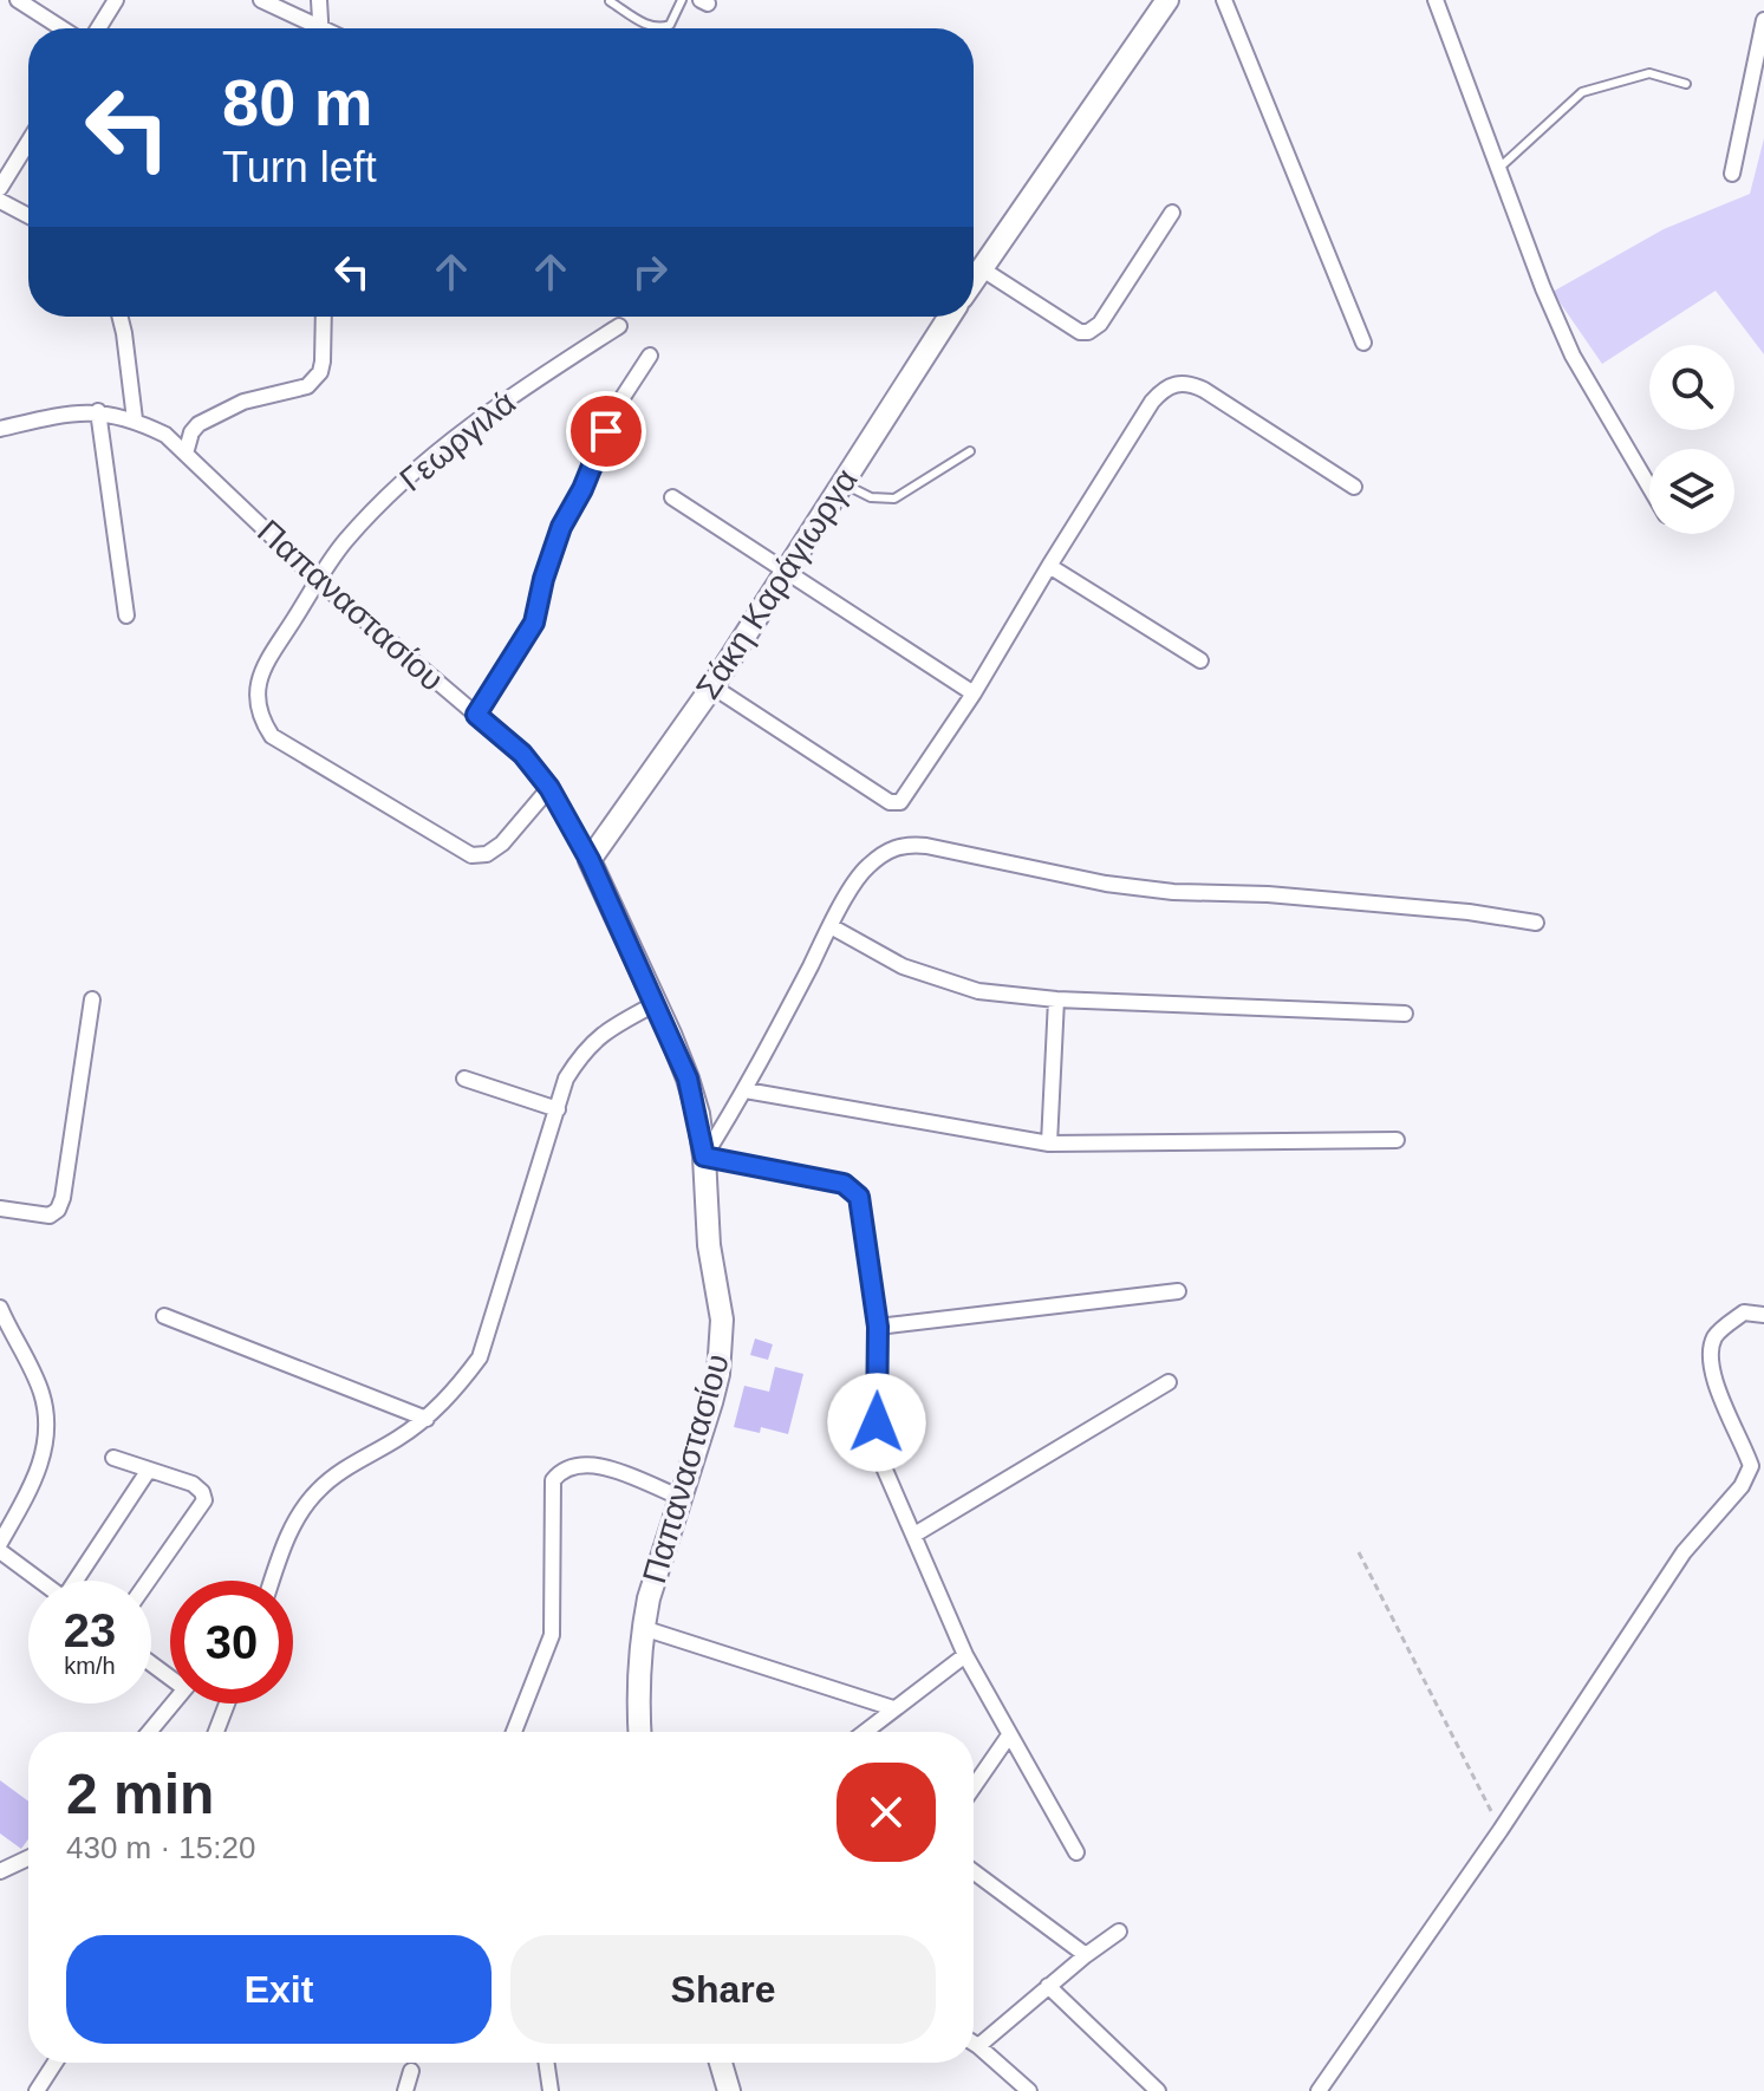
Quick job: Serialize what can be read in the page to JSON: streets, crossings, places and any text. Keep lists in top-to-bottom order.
{
  "streets": {
    "street": ["Γεωργιλά", "Σάκη Καράγιωργα", "Παπαναστασίου"]
  },
  "crossings": [
    ["Γεωργιλά", "Παπαναστασίου"],
    ["Σάκη Καράγιωργα", "Παπαναστασίου"]
  ],
  "page": {
    "turn": ["80 m", "Turn left"],
    "speed": "23 km/h",
    "limit": "30",
    "heading": ["2 min", "430 m · 15:20"],
    "buttons": ["Exit", "Share"]
  }
}
